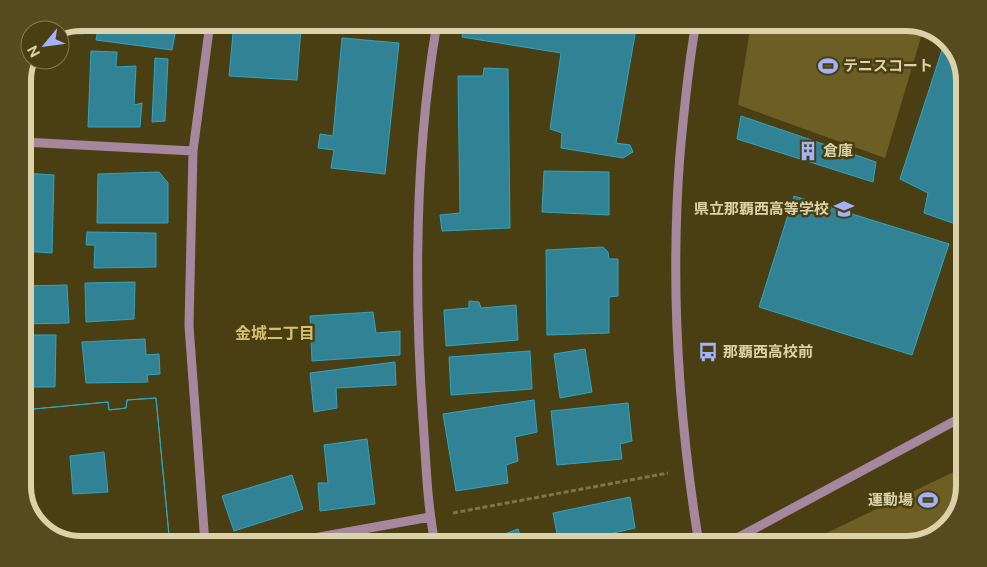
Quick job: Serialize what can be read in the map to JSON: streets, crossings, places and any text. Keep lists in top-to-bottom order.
{
  "districts": ["金城二丁目"],
  "places": {
    "sports": ["テニスコート", "運動場"],
    "building": ["倉庫"],
    "school or university": ["県立那覇西高等学校"],
    "bus stop": ["那覇西高校前"]
  },
  "north": "bottom left"
}
